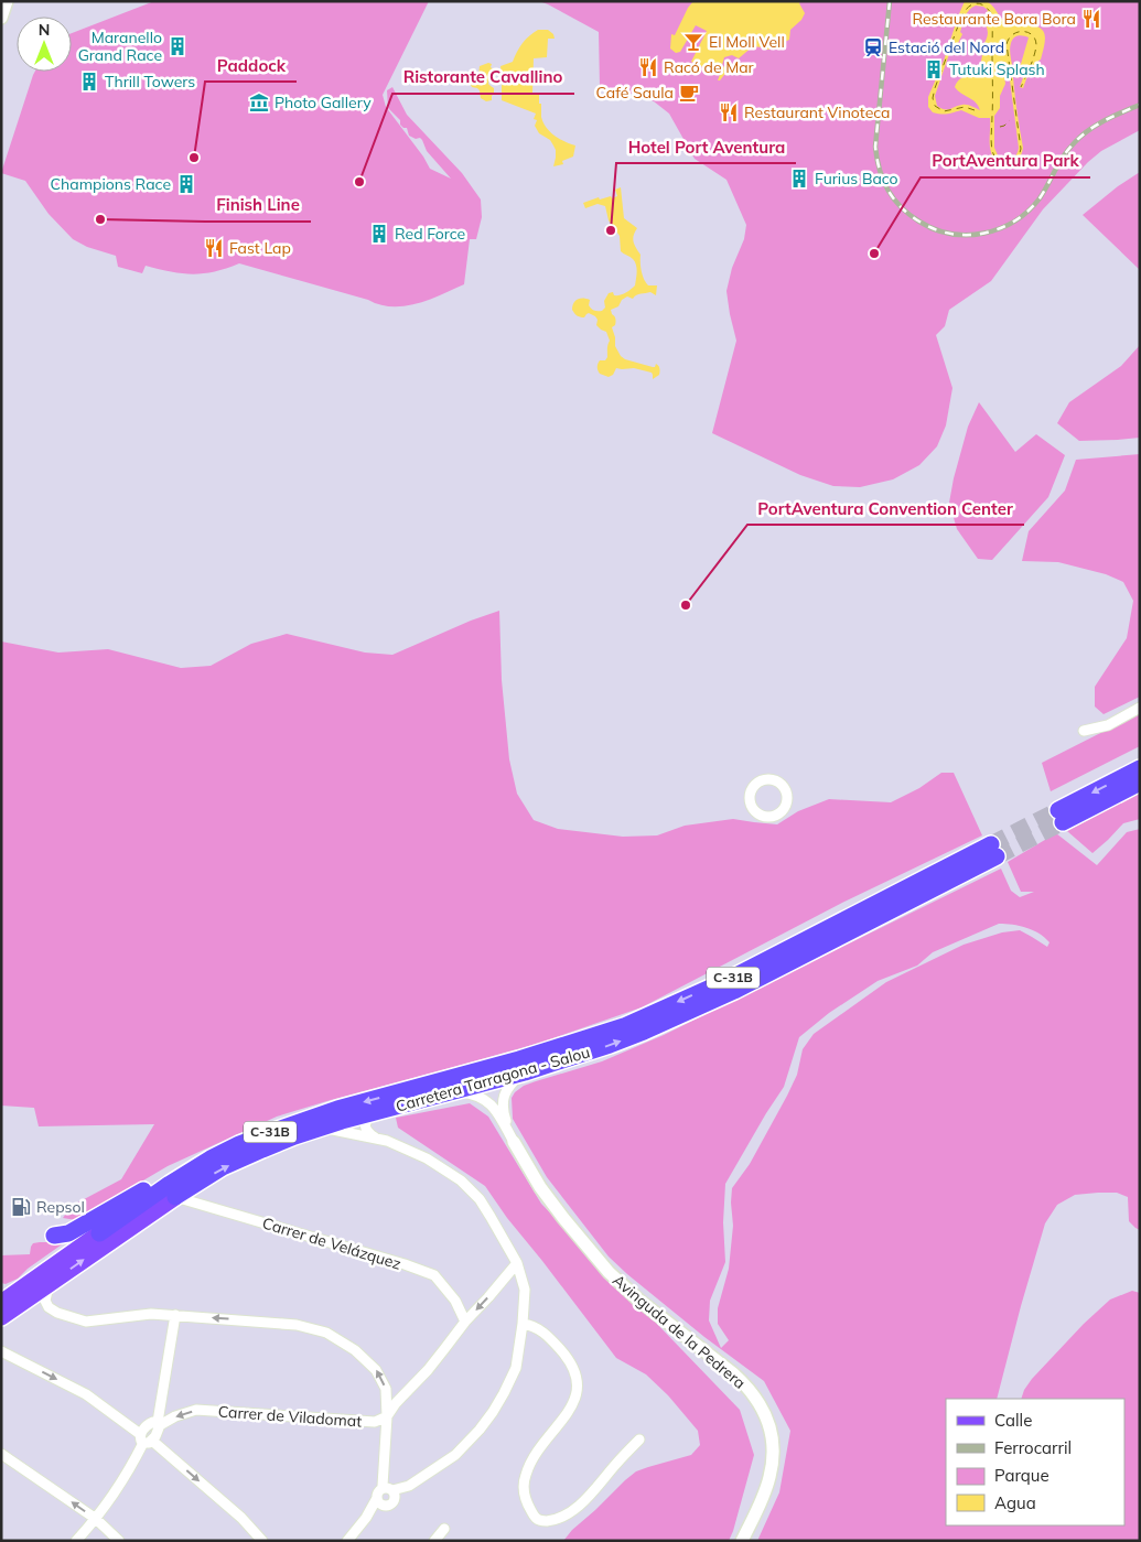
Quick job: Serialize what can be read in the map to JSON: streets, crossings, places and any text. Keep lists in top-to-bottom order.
{
  "streets": {
    "highway": ["C-31B", "Carretera Tarragona - Salou"],
    "street": ["Carrer de Velázquez", "Avinguda de la Pedrera", "Carrer de Viladomat"]
  },
  "crossings": [
    ["Carretera Tarragona - Salou", "Carrer de Velázquez"],
    ["Carretera Tarragona - Salou", "Avinguda de la Pedrera"]
  ],
  "one_way": ["Carrer de Viladomat"],
  "places": {
    "restaurant": [
      "Restaurante Bora Bora",
      "Racó de Mar",
      "Restaurant Vinoteca",
      "Fast Lap"
    ],
    "bar": ["El Moll Vell"],
    "building": [
      "Maranello Grand Race",
      "Tutuki Splash",
      "Thrill Towers",
      "Furius Baco",
      "Champions Race",
      "Red Force"
    ],
    "station": ["Estació del Nord"],
    "cafe": ["Café Saula"],
    "museum": ["Photo Gallery"],
    "other": [
      "Paddock",
      "Ristorante Cavallino",
      "Finish Line",
      "Hotel Port Aventura",
      "PortAventura Park",
      "PortAventura Convention Center"
    ],
    "fuel station": ["Repsol"]
  },
  "legend": [
    "Calle",
    "Ferrocarril",
    "Parque",
    "Agua"
  ],
  "north": "top"
}
